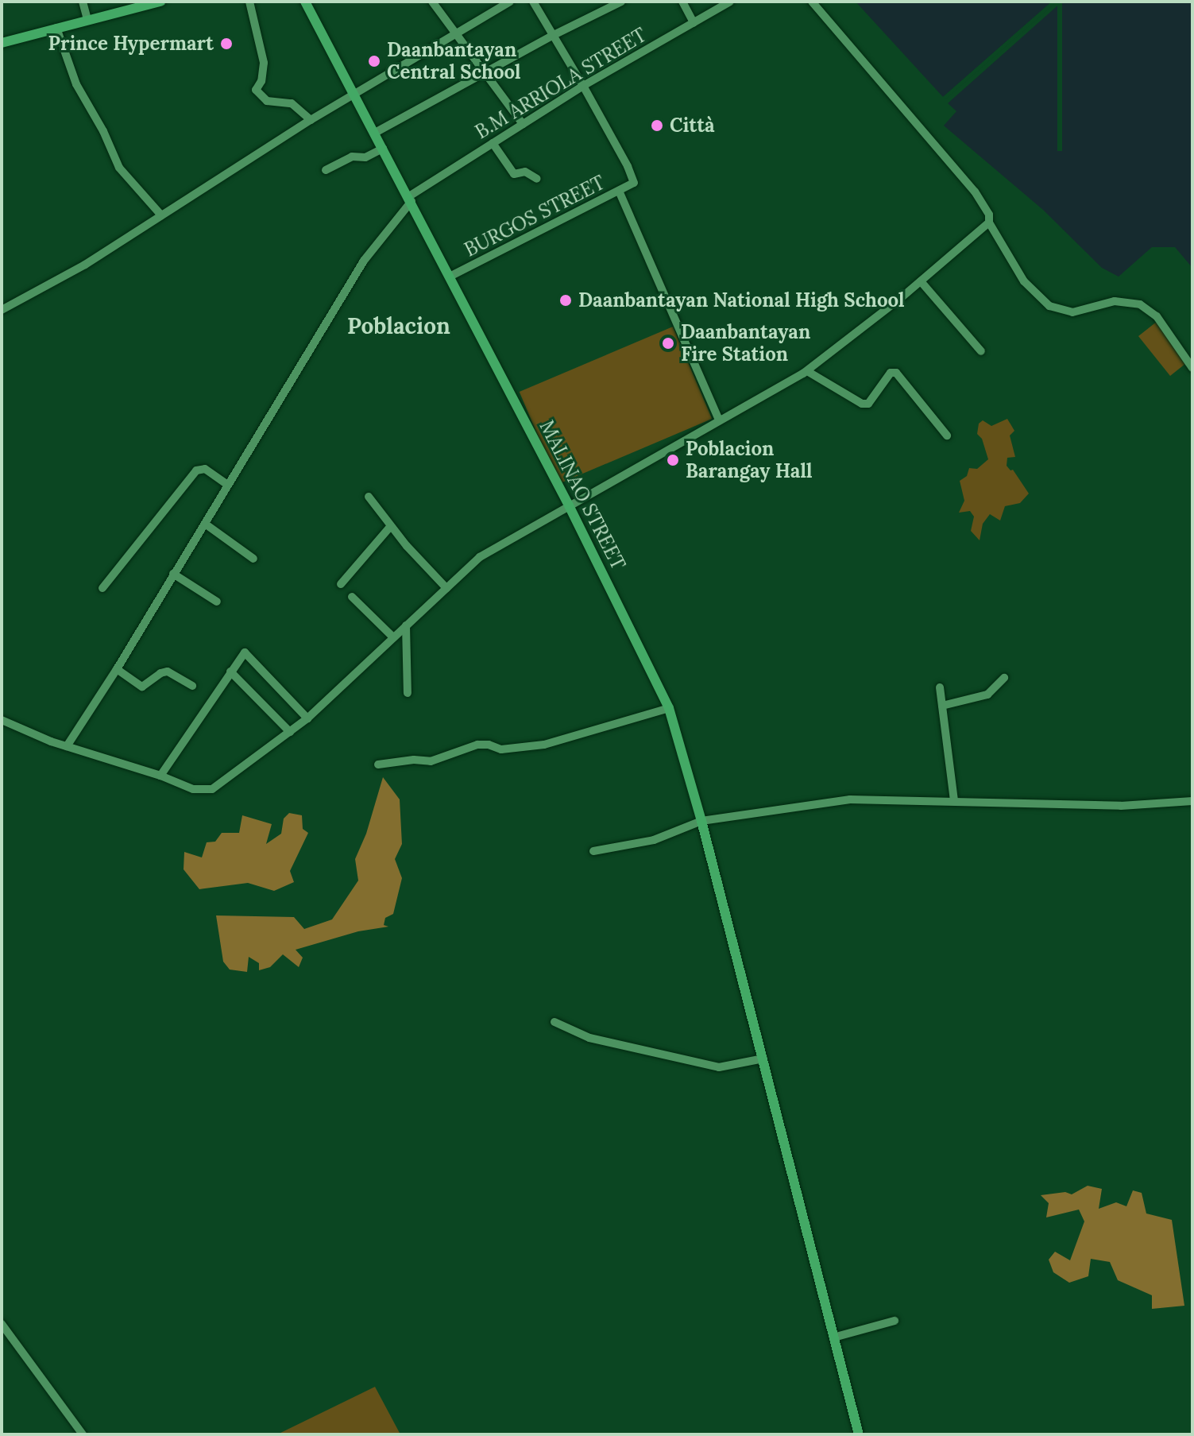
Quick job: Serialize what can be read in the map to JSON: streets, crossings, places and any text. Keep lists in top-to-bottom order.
{
  "streets": {
    "main road": ["MALINAO STREET"],
    "street": ["B.M ARRIOLA STREET", "BURGOS STREET"]
  },
  "crossings": [
    ["B.M ARRIOLA STREET", "BURGOS STREET"],
    ["B.M ARRIOLA STREET", "MALINAO STREET"],
    ["BURGOS STREET", "MALINAO STREET"]
  ],
  "districts": ["Poblacion"],
  "places": [
    "Prince Hypermart",
    "Daanbantayan Central School",
    "Città",
    "Daanbantayan National High School",
    "Daanbantayan Fire Station",
    "Poblacion Barangay Hall"
  ]
}
